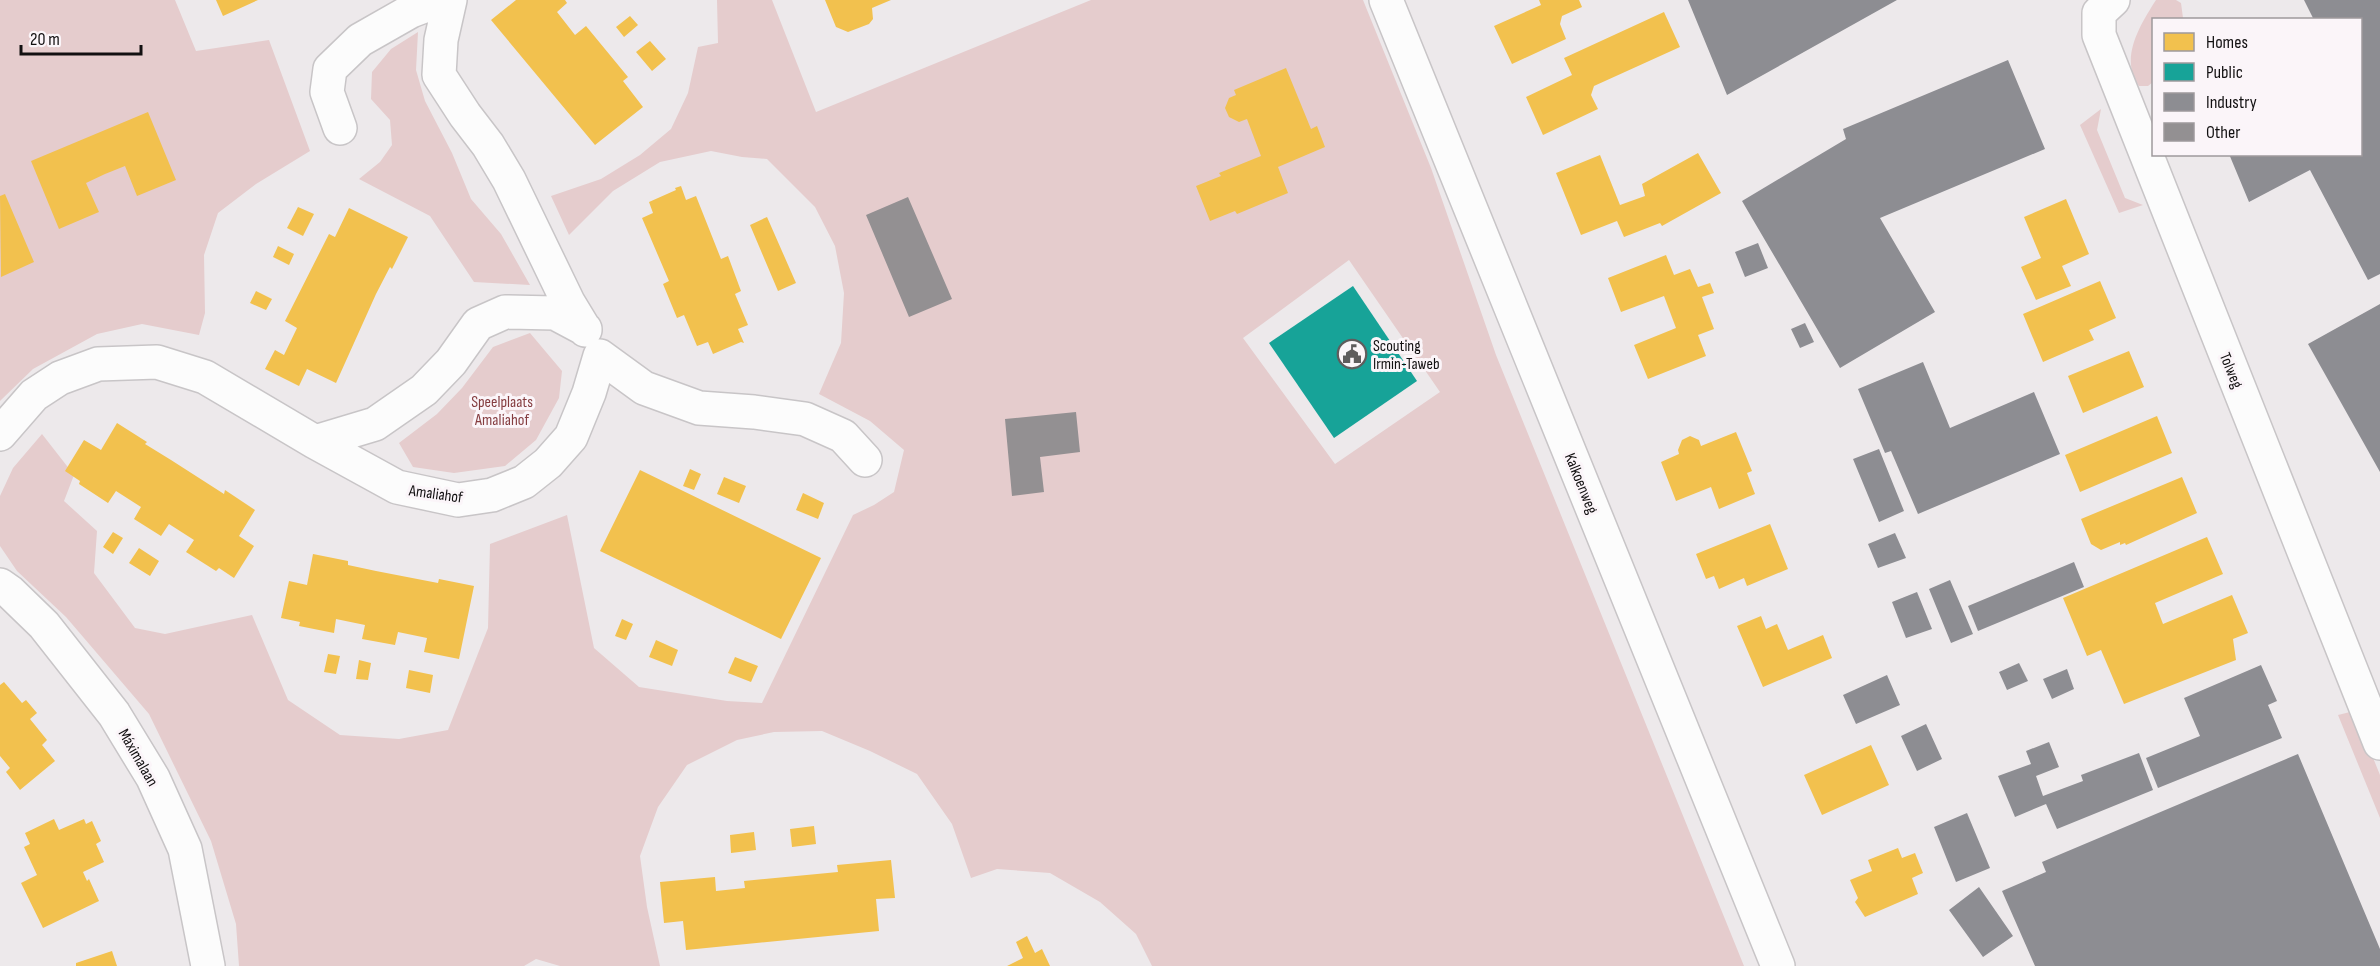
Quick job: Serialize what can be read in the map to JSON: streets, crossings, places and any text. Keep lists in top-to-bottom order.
{
  "streets": {
    "street": [
      "Tolweg",
      "Kalkoenweg",
      "Amaliahof",
      "Máximalaan"
    ]
  },
  "parks": ["Speelplaats Amaliahof"],
  "places": {
    "public building": ["Scouting Irmin-Taweb"]
  },
  "legend": [
    "Homes",
    "Public",
    "Industry",
    "Other"
  ],
  "scale_bar": "20 m"
}
